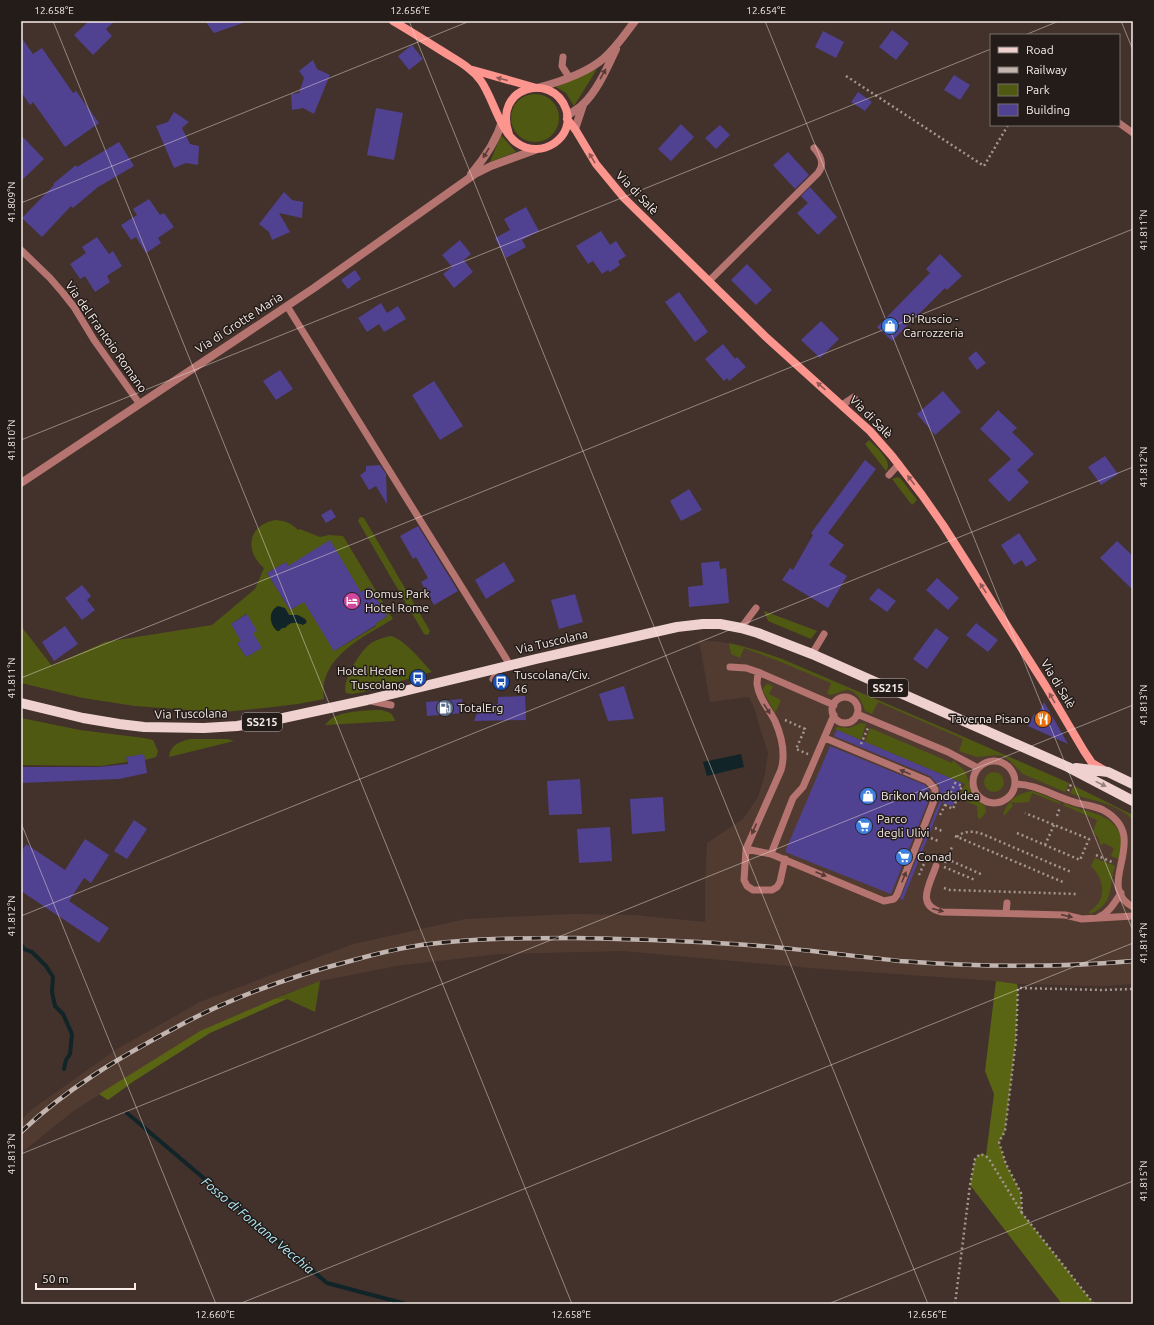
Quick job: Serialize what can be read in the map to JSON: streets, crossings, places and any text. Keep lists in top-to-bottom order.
{
  "streets": {
    "main road": ["Via di Salè", "Via Tuscolana", "SS215"],
    "street": ["Via di Grotte Maria"],
    "lane": ["Via del Frantoio Romano"]
  },
  "crossings": [
    ["Via di Salè", "Via di Grotte Maria"],
    ["Via di Salè", "Via Tuscolana"],
    ["Via di Grotte Maria", "Via del Frantoio Romano"]
  ],
  "one_way": ["Via di Salè"],
  "water": ["Fosso di Fontana Vecchia"],
  "places": {
    "shop": ["Di Ruscio - Carrozzeria", "Brikon MondoIdea"],
    "hotel": ["Domus Park Hotel Rome"],
    "bus stop": ["Hotel Heden Tuscolano", "Tuscolana/Civ. 46"],
    "fuel station": ["TotalErg"],
    "restaurant": ["Taverna Pisano"],
    "supermarket": ["Parco degli Ulivi", "Conad"]
  },
  "legend": [
    "Road",
    "Railway",
    "Park",
    "Building"
  ],
  "scale_bar": "50 m",
  "coordinates": [
    "12.658°E",
    "12.656°E",
    "12.654°E",
    "41.809°N",
    "41.811°N",
    "41.810°N",
    "41.812°N",
    "41.813°N",
    "41.814°N",
    "41.815°N",
    "12.660°E"
  ]
}
